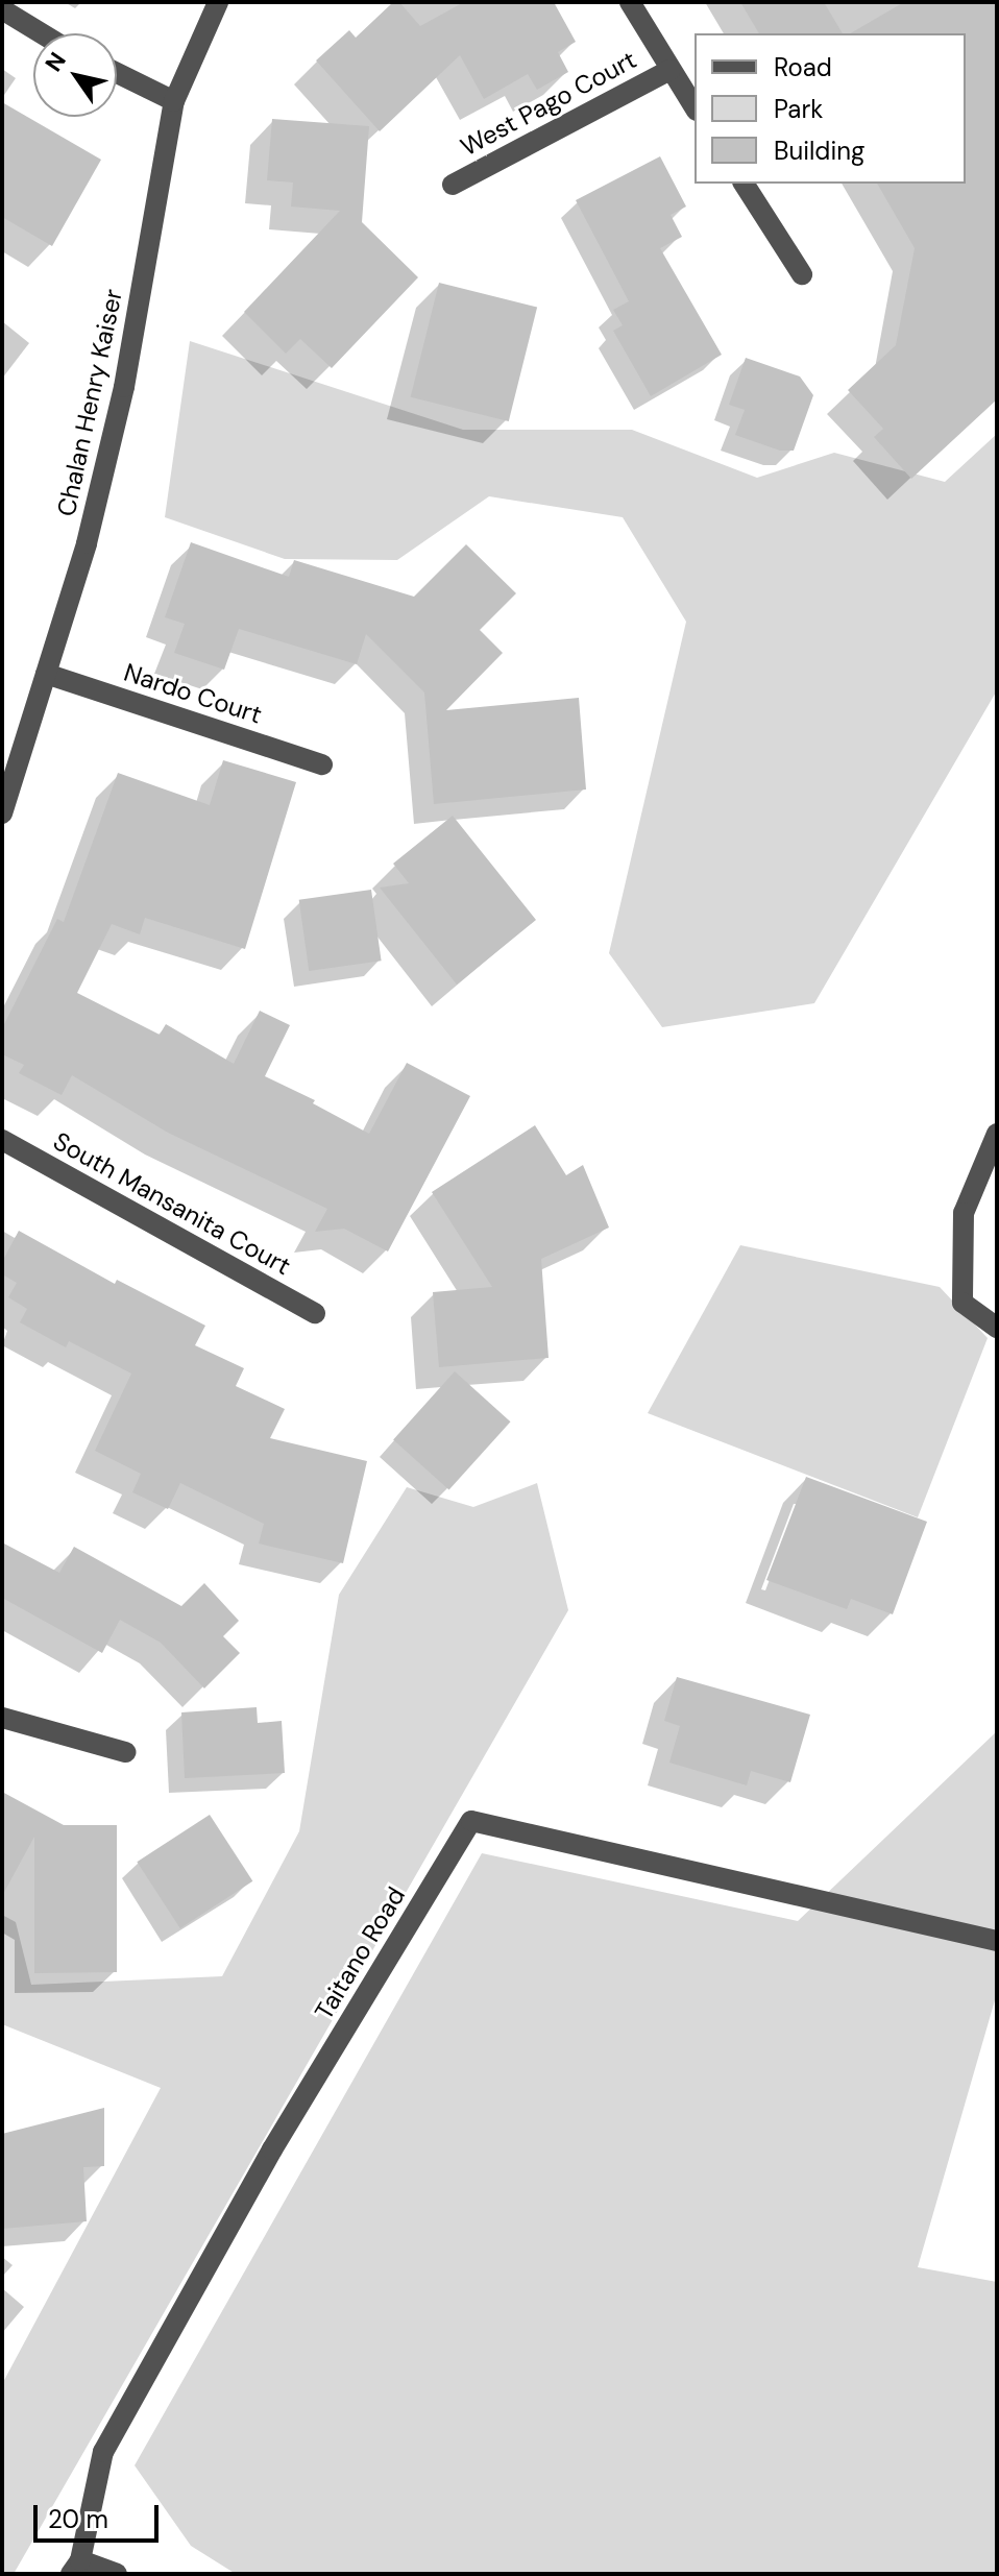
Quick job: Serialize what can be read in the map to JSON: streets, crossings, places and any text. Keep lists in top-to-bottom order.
{
  "streets": {
    "street": [
      "West Pago Court",
      "Chalan Henry Kaiser",
      "Nardo Court",
      "South Mansanita Court",
      "Taitano Road"
    ]
  },
  "crossings": [
    ["Chalan Henry Kaiser", "Nardo Court"]
  ],
  "legend": ["Road", "Park", "Building"],
  "scale_bar": "20 m",
  "north": "top left"
}
